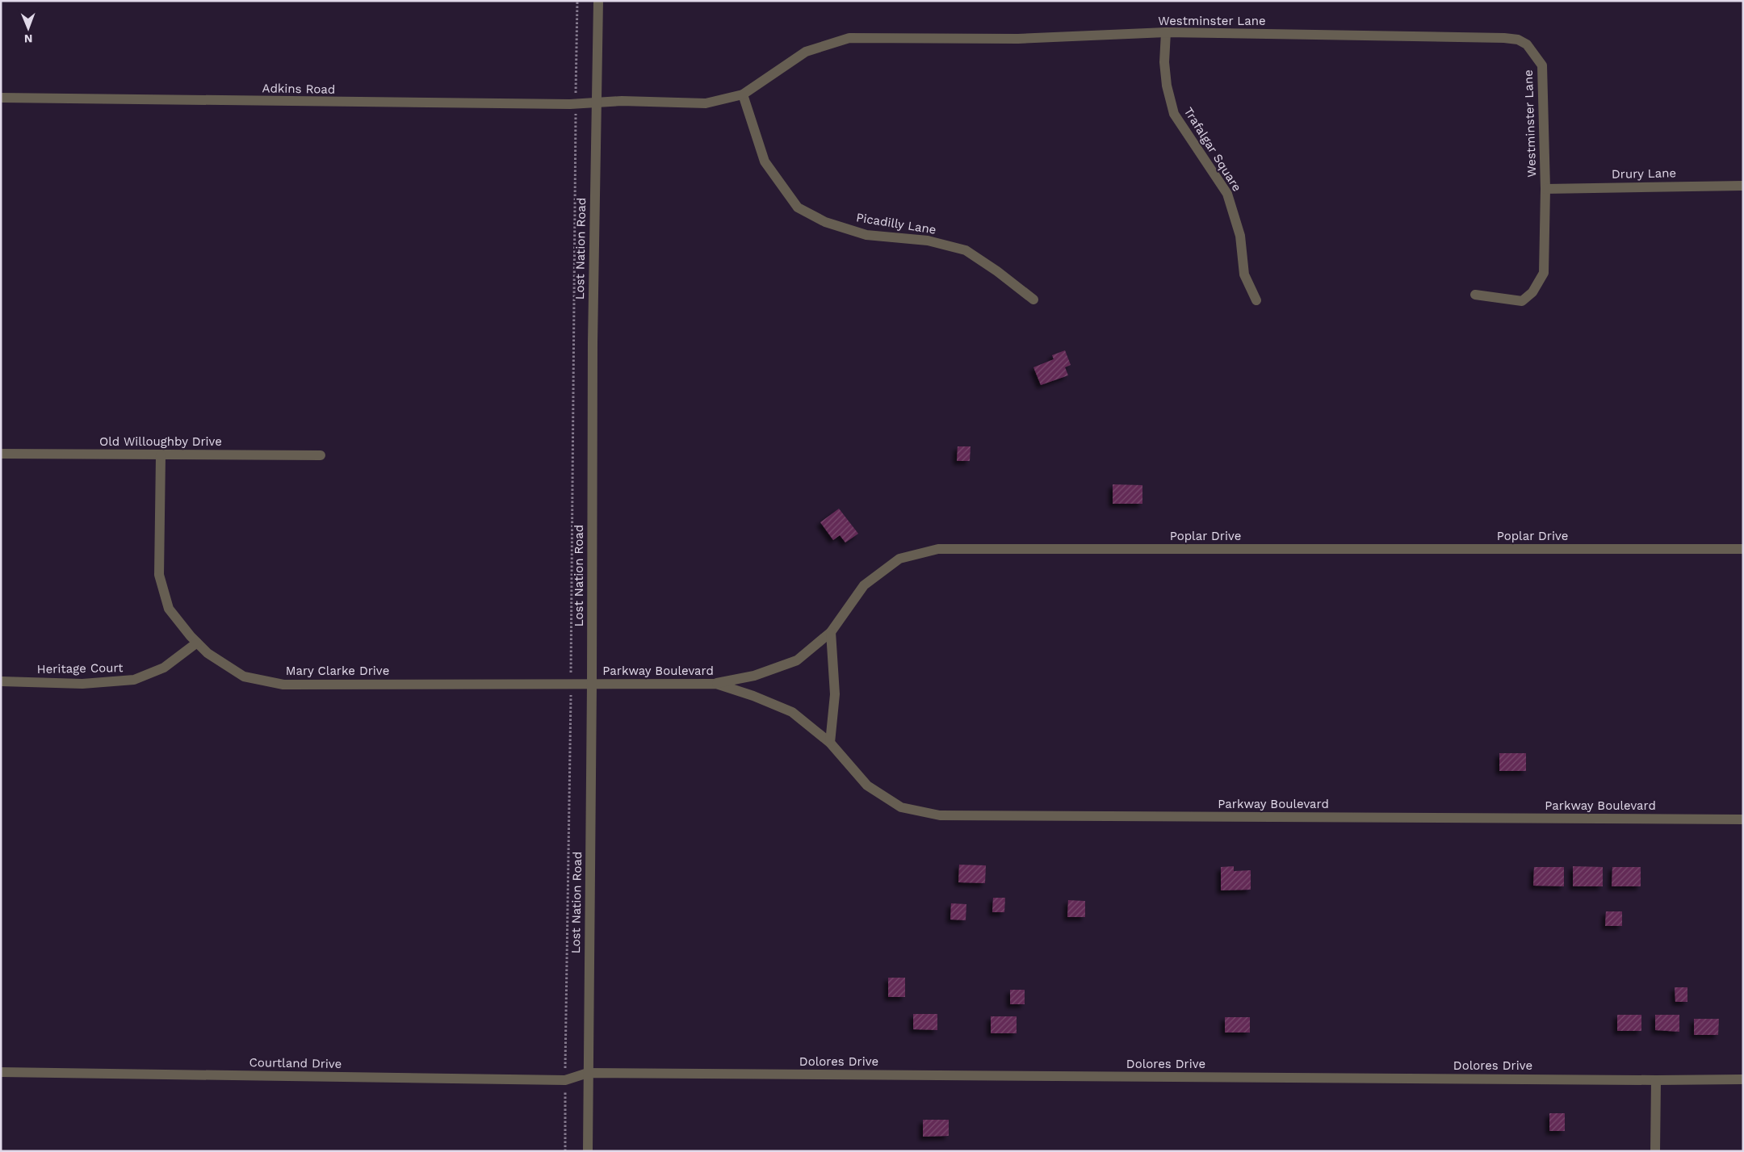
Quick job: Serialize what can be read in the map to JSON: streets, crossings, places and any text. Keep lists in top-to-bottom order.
{
  "streets": {
    "street": [
      "Westminster Lane",
      "Adkins Road",
      "Trafalgar Square",
      "Drury Lane",
      "Picadilly Lane",
      "Lost Nation Road",
      "Old Willoughby Drive",
      "Poplar Drive",
      "Heritage Court",
      "Mary Clarke Drive",
      "Parkway Boulevard",
      "Dolores Drive",
      "Courtland Drive"
    ]
  },
  "crossings": [
    ["Westminster Lane", "Adkins Road"],
    ["Westminster Lane", "Trafalgar Square"],
    ["Westminster Lane", "Drury Lane"],
    ["Westminster Lane", "Picadilly Lane"],
    ["Westminster Lane", "Lost Nation Road"],
    ["Adkins Road", "Lost Nation Road"],
    ["Lost Nation Road", "Mary Clarke Drive"],
    ["Lost Nation Road", "Parkway Boulevard"],
    ["Lost Nation Road", "Dolores Drive"],
    ["Lost Nation Road", "Courtland Drive"],
    ["Old Willoughby Drive", "Mary Clarke Drive"],
    ["Poplar Drive", "Parkway Boulevard"],
    ["Heritage Court", "Mary Clarke Drive"],
    ["Mary Clarke Drive", "Parkway Boulevard"],
    ["Dolores Drive", "Courtland Drive"]
  ],
  "north": "bottom"
}
